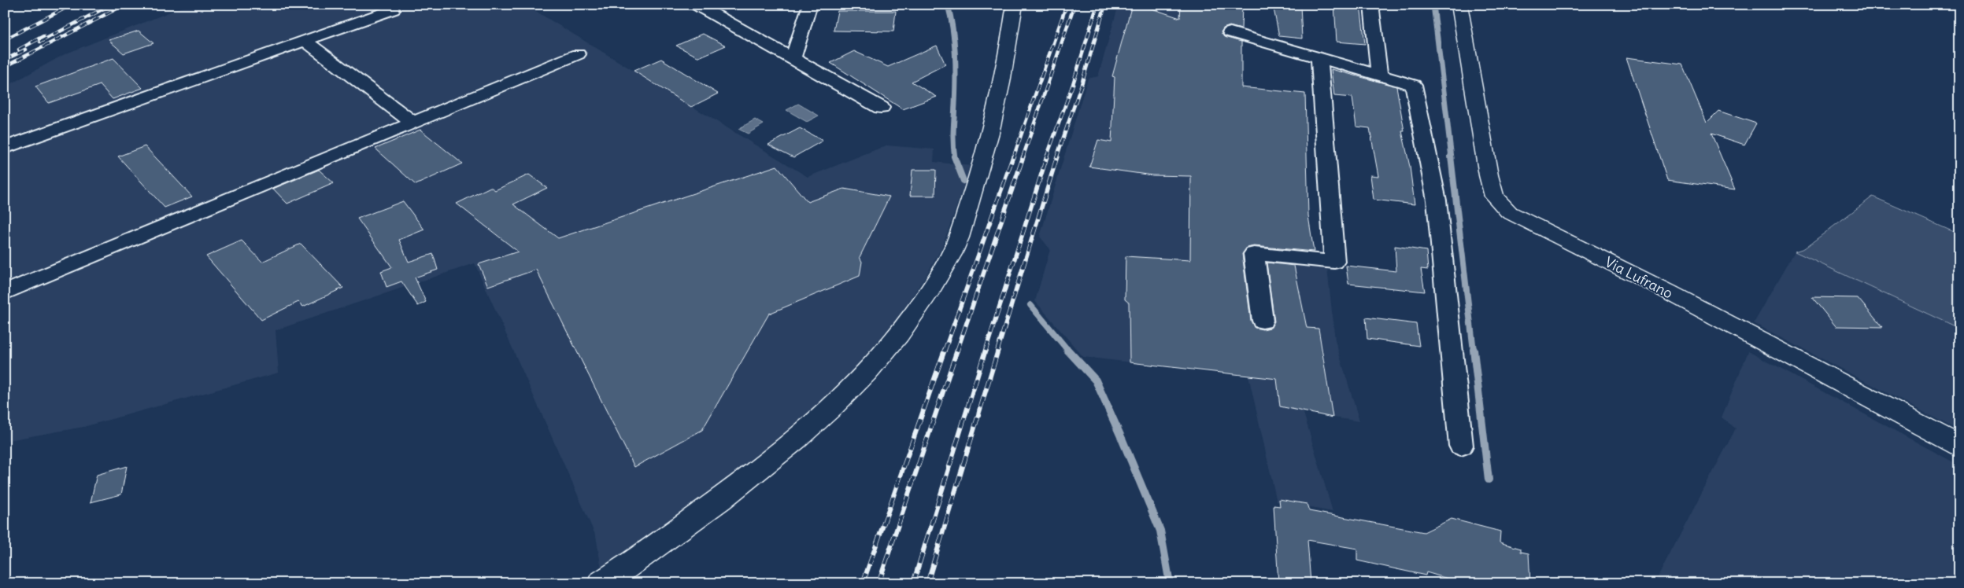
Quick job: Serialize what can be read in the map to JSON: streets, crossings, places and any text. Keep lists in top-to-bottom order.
{
  "streets": {
    "street": ["Via Lufrano"]
  }
}
